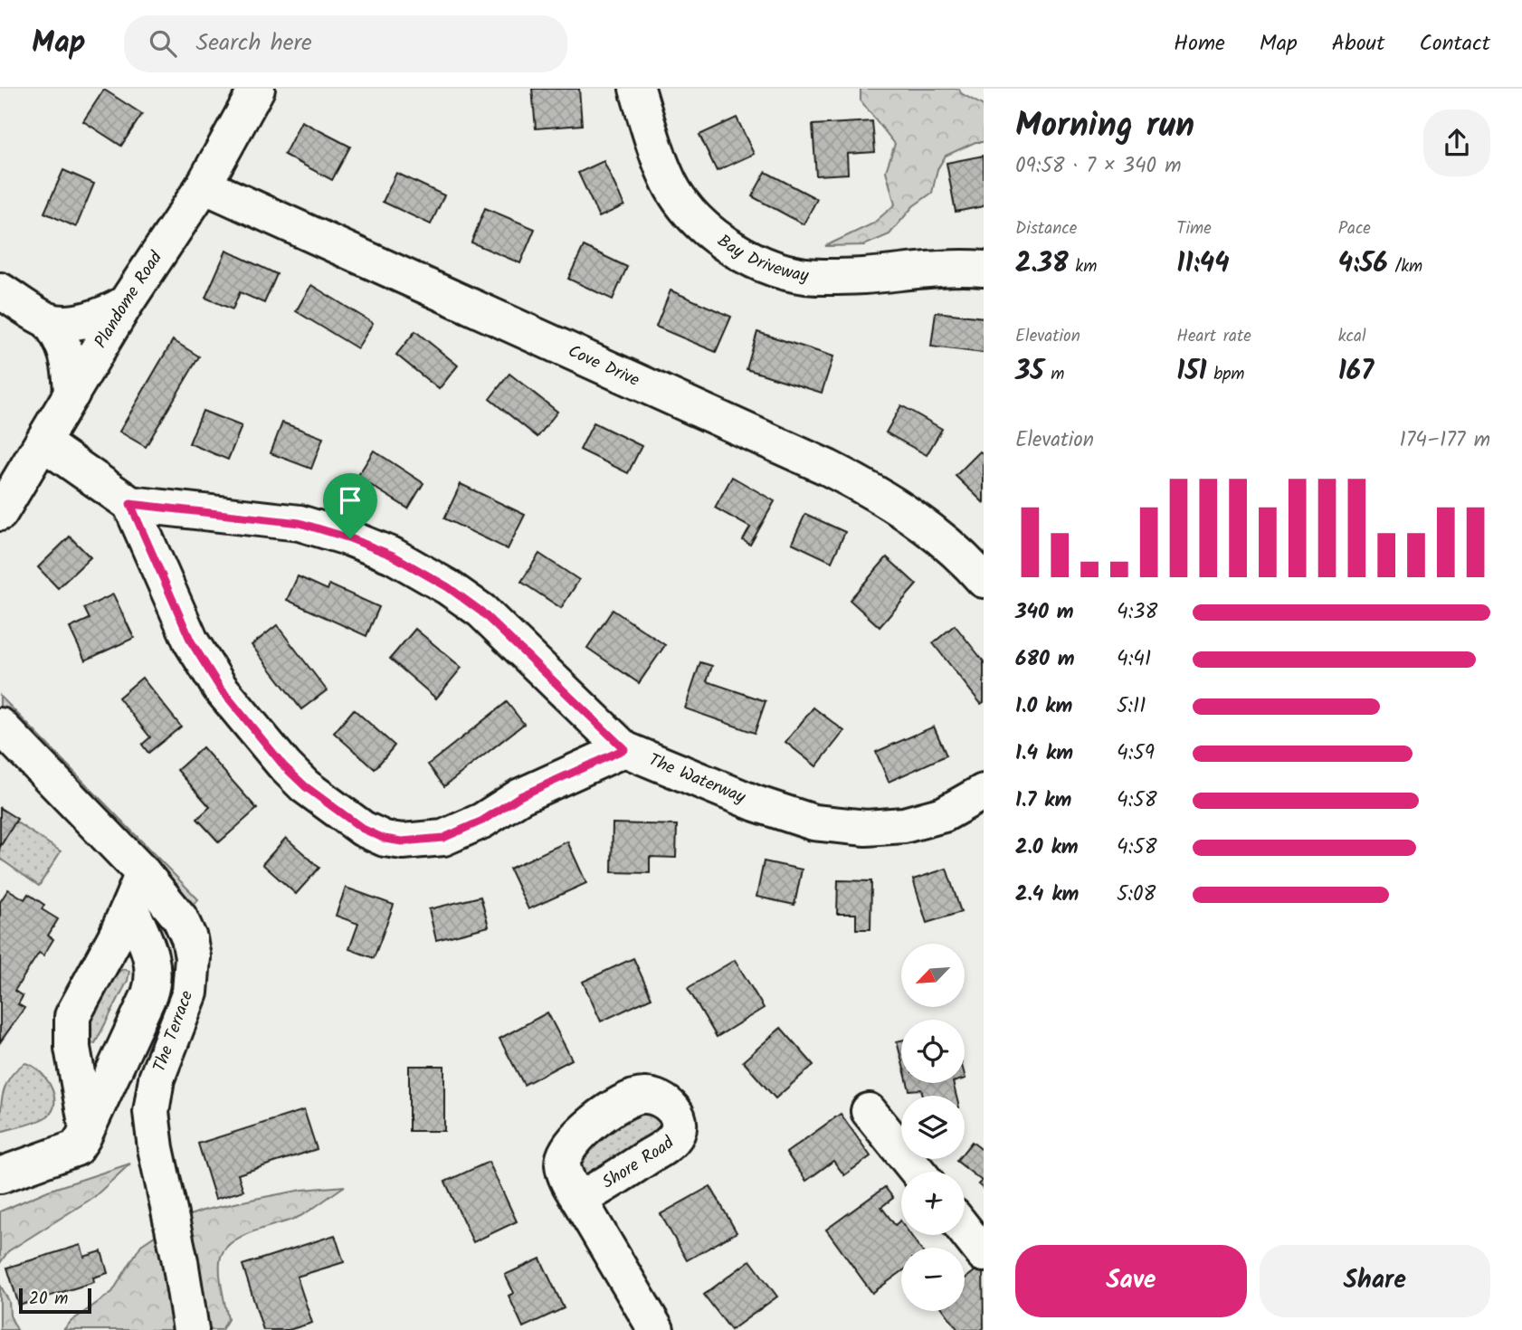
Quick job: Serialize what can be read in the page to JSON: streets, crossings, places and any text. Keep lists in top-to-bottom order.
{
  "streets": {
    "street": [
      "Bay Driveway",
      "Plandome Road",
      "Cove Drive",
      "The Waterway",
      "The Terrace"
    ]
  },
  "crossings": [
    ["Plandome Road", "Cove Drive"],
    ["Plandome Road", "The Waterway"]
  ],
  "scale_bar": "20 m",
  "north": "bottom left",
  "page": {
    "header": "Map",
    "search": "Search here",
    "nav": [
      "Home",
      "Map",
      "About",
      "Contact"
    ],
    "heading": ["Morning run", "09:58 · 7 × 340 m"],
    "stats": [
      ["Distance", "2.38 km"],
      ["Time", "11:44"],
      ["Pace", "4:56 /km"],
      ["Elevation", "35 m"],
      ["Heart rate", "151 bpm"],
      ["kcal", "167"]
    ],
    "chart": ["Elevation", "174–177 m"],
    "list": [
      {
        "name": "340 m",
        "note": "4:38"
      },
      {
        "name": "680 m",
        "note": "4:41"
      },
      {
        "name": "1.0 km",
        "note": "5:11"
      },
      {
        "name": "1.4 km",
        "note": "4:59"
      },
      {
        "name": "1.7 km",
        "note": "4:58"
      },
      {
        "name": "2.0 km",
        "note": "4:58"
      },
      {
        "name": "2.4 km",
        "note": "5:08"
      }
    ],
    "map_buttons": ["+", "−"],
    "buttons": ["Save", "Share"],
    "scale": "20 m"
  }
}
